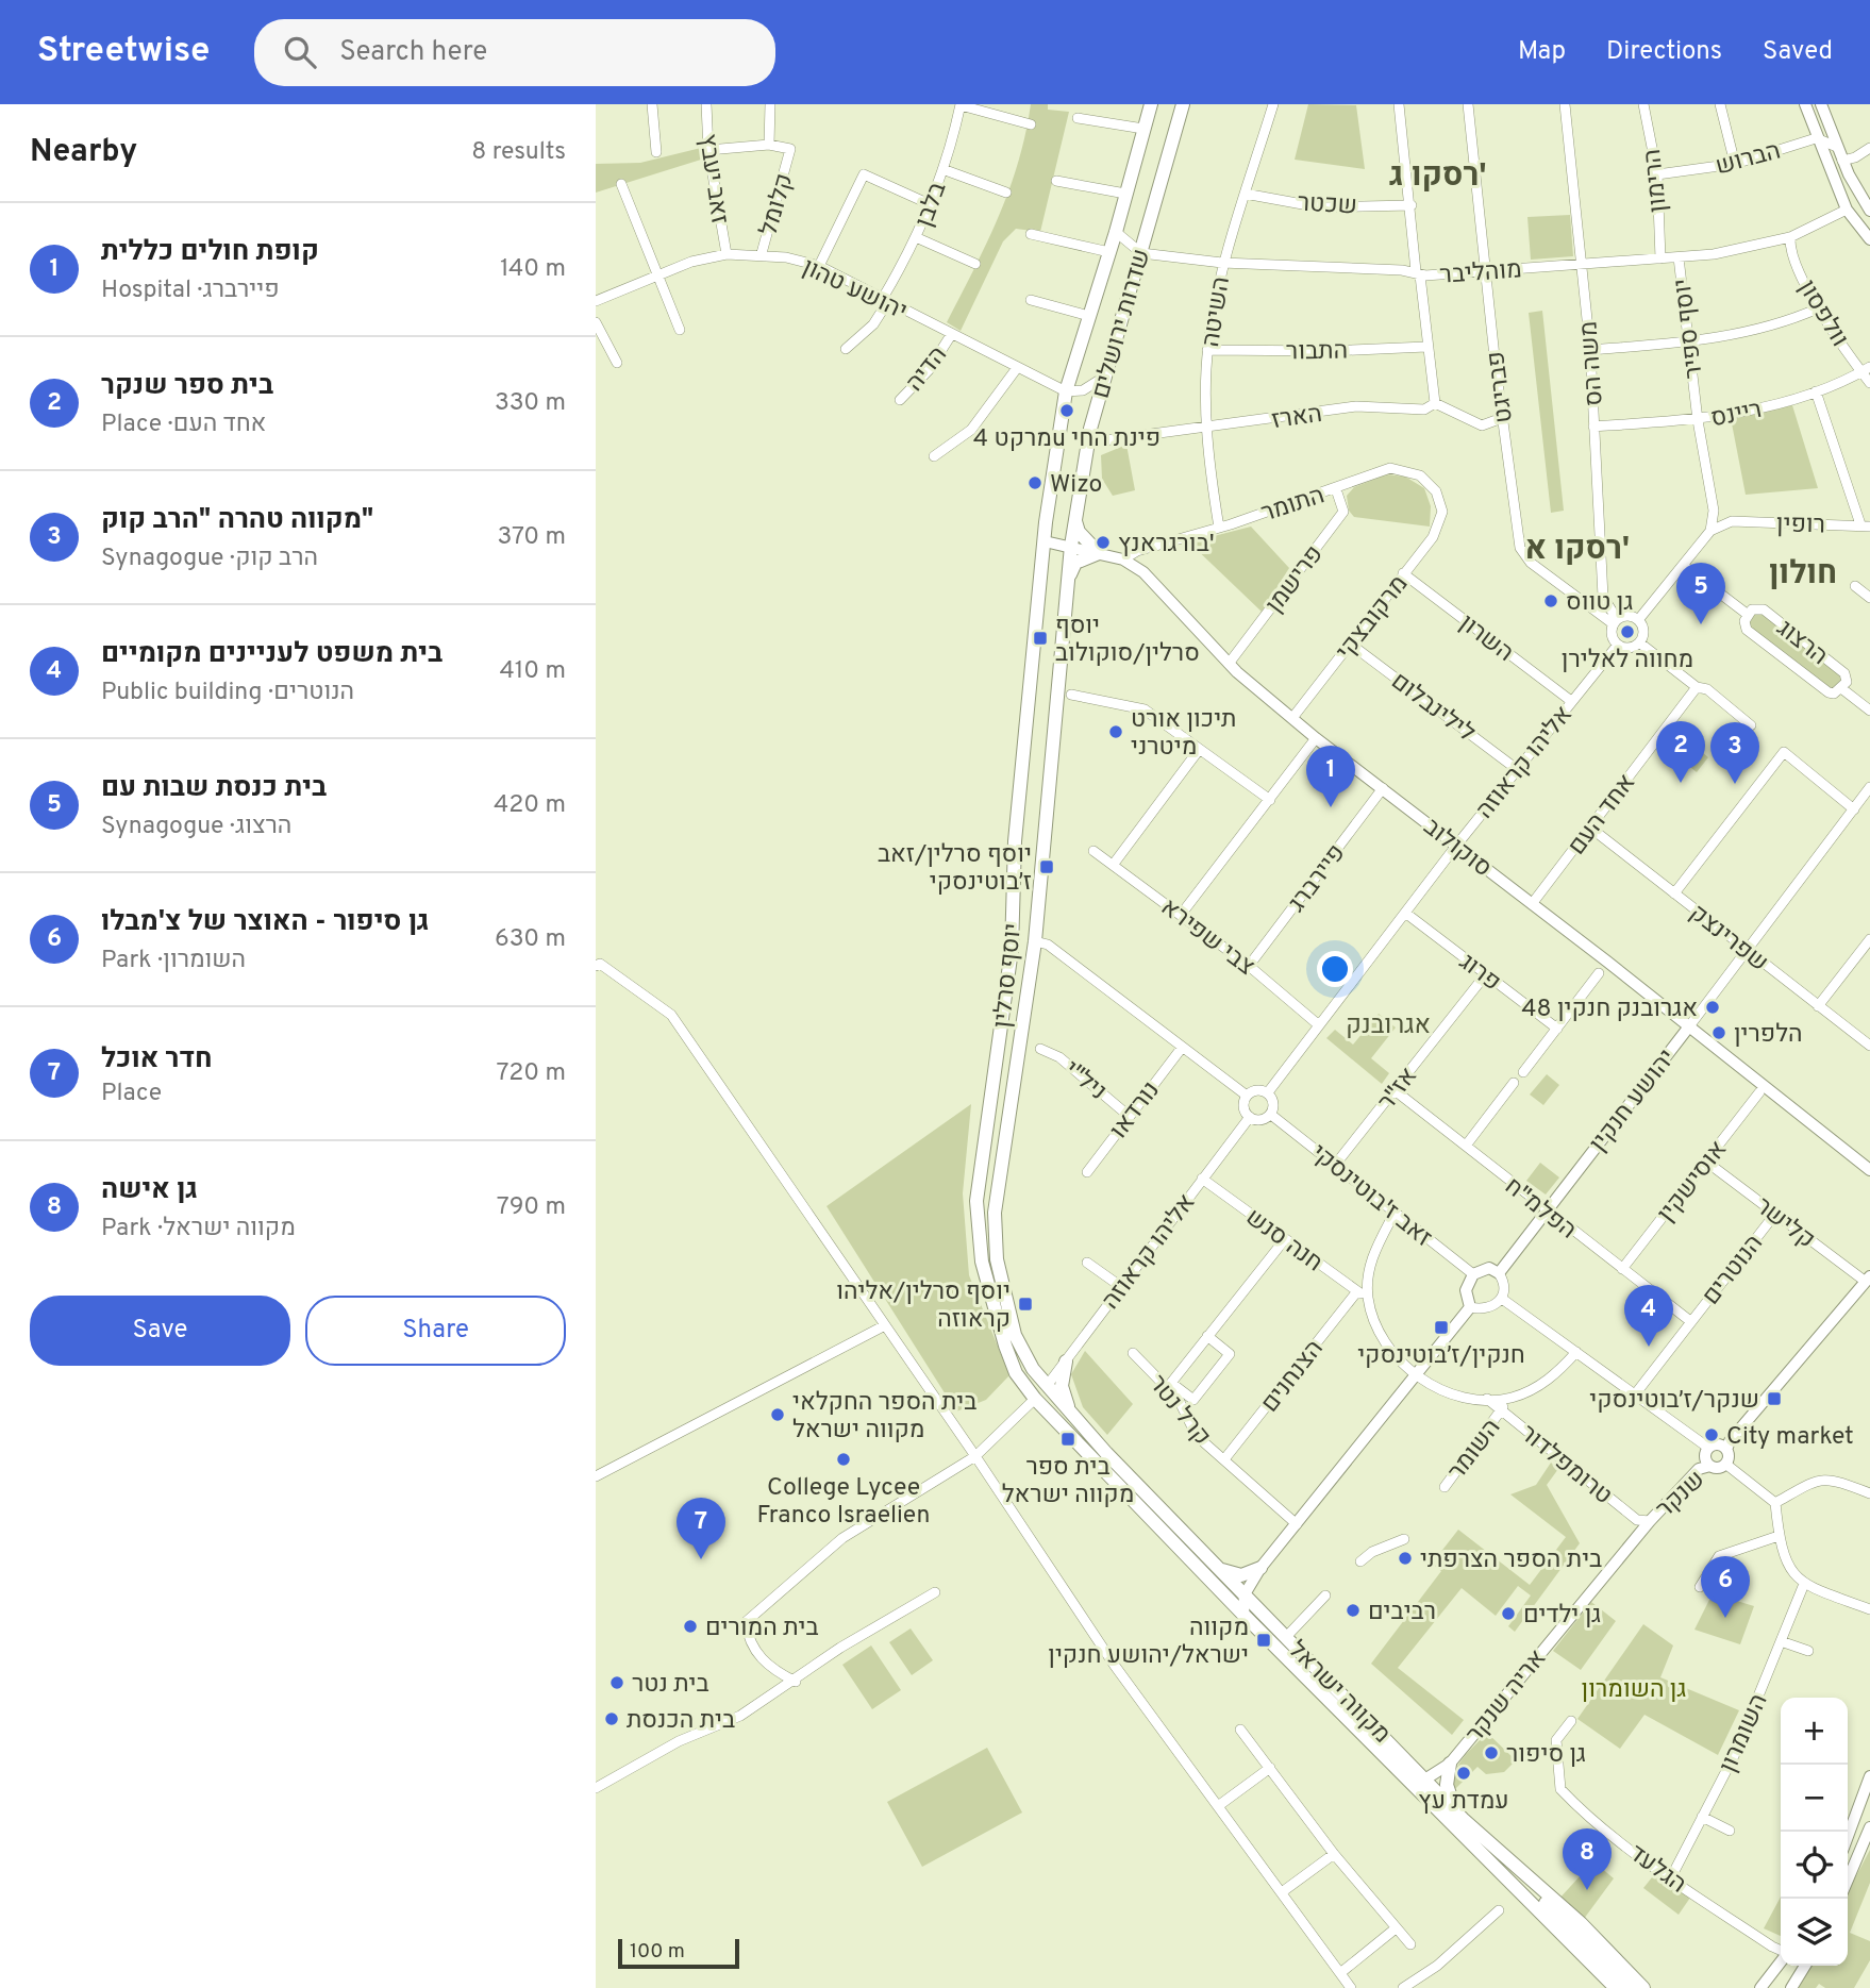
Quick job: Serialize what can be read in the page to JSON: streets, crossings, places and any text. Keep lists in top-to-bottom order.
{
  "streets": {
    "main road": ["שדרות ירושלים", "יוסף סרלין", "מקווה ישראל"],
    "street": [
      "הברוש",
      "זאב יעבץ",
      "הרימון",
      "שכטר",
      "קלומל",
      "בלבן",
      "מוהליבר",
      "יהושע טהון",
      "השיטה",
      "וולפסון",
      "יוסף ספיר",
      "התבור",
      "משה הס",
      "הדיה",
      "פבריגט",
      "ריינס",
      "הארז",
      "התומר",
      "רופין",
      "פרישמן",
      "מרקובצקי",
      "השרון",
      "הרצוג",
      "לילינבלום",
      "אליהו קראוזה",
      "אחד העם",
      "סוקולוב",
      "פיירברג",
      "צבי שפירא",
      "שפרינצק",
      "פרוג",
      "ניל\"י",
      "אז\"ר",
      "יהושע חנקין",
      "נורדאו",
      "אוסישקין",
      "זאב ז'בוטינסקי",
      "הפלמ\"ח",
      "קלישר",
      "חנה סנש",
      "הנוטרים",
      "הצנחנים",
      "קרל נטר",
      "השומר",
      "טרומפלדור",
      "שנקר",
      "אריה שנקר",
      "השומרון",
      "הגלעד"
    ]
  },
  "crossings": [
    ["הברוש", "הרימון"],
    ["זאב יעבץ", "קלומל"],
    ["זאב יעבץ", "יהושע טהון"],
    ["הרימון", "מוהליבר"],
    ["שכטר", "השיטה"],
    ["קלומל", "יהושע טהון"],
    ["בלבן", "יהושע טהון"],
    ["מוהליבר", "השיטה"],
    ["מוהליבר", "וולפסון"],
    ["מוהליבר", "שדרות ירושלים"],
    ["מוהליבר", "יוסף ספיר"],
    ["מוהליבר", "משה הס"],
    ["מוהליבר", "פבריגט"],
    ["יהושע טהון", "שדרות ירושלים"],
    ["יהושע טהון", "הדיה"],
    ["השיטה", "התבור"],
    ["השיטה", "הארז"],
    ["השיטה", "התומר"],
    ["וולפסון", "ריינס"],
    ["שדרות ירושלים", "הארז"],
    ["שדרות ירושלים", "סוקולוב"],
    ["שדרות ירושלים", "יוסף סרלין"],
    ["יוסף ספיר", "ריינס"],
    ["יוסף ספיר", "רופין"],
    ["משה הס", "פבריגט"],
    ["משה הס", "ריינס"],
    ["משה הס", "אליהו קראוזה"],
    ["פבריגט", "אליהו קראוזה"],
    ["התומר", "פרישמן"],
    ["התומר", "מרקובצקי"],
    ["התומר", "סוקולוב"],
    ["פרישמן", "סוקולוב"],
    ["מרקובצקי", "השרון"],
    ["מרקובצקי", "לילינבלום"],
    ["מרקובצקי", "סוקולוב"],
    ["השרון", "אליהו קראוזה"],
    ["לילינבלום", "אליהו קראוזה"],
    ["אליהו קראוזה", "סוקולוב"],
    ["אליהו קראוזה", "צבי שפירא"],
    ["אליהו קראוזה", "פרוג"],
    ["אליהו קראוזה", "יוסף סרלין"],
    ["אליהו קראוזה", "זאב ז'בוטינסקי"],
    ["אליהו קראוזה", "חנה סנש"],
    ["אליהו קראוזה", "מקווה ישראל"],
    ["אחד העם", "סוקולוב"],
    ["אחד העם", "שפרינצק"],
    ["סוקולוב", "פיירברג"],
    ["סוקולוב", "יוסף סרלין"],
    ["סוקולוב", "יהושע חנקין"],
    ["פיירברג", "צבי שפירא"],
    ["שפרינצק", "יהושע חנקין"],
    ["פרוג", "אז\"ר"],
    ["יוסף סרלין", "מקווה ישראל"],
    ["ניל\"י", "נורדאו"],
    ["אז\"ר", "זאב ז'בוטינסקי"],
    ["אז\"ר", "הפלמ\"ח"],
    ["יהושע חנקין", "זאב ז'בוטינסקי"],
    ["יהושע חנקין", "הפלמ\"ח"],
    ["אוסישקין", "הפלמ\"ח"],
    ["אוסישקין", "קלישר"],
    ["הפלמ\"ח", "הנוטרים"],
    ["קלישר", "הנוטרים"],
    ["חנה סנש", "הצנחנים"],
    ["הצנחנים", "קרל נטר"],
    ["השומר", "טרומפלדור"],
    ["טרומפלדור", "שנקר"],
    ["טרומפלדור", "אריה שנקר"],
    ["שנקר", "אריה שנקר"],
    ["מקווה ישראל", "אריה שנקר"],
    ["השומרון", "הגלעד"]
  ],
  "districts": [
    "רסקו ג'",
    "רסקו א'",
    "חולון",
    "אגרובנק"
  ],
  "parks": ["גן השומרון"],
  "places": {
    "other": [
      "מרקט 4u פינת החי",
      "Wizo",
      "בורגראנץ'",
      "גן טווס",
      "מחווה לאלירן",
      "תיכון אורט מיטרני",
      "אגרובנק חנקין 48",
      "הלפרין",
      "בית הספר החקלאי מקווה ישראל",
      "City market",
      "College Lycee Franco Israelien",
      "בית הספר הצרפתי",
      "רביבים",
      "גן ילדים",
      "בית המורים",
      "בית נטר",
      "בית הכנסת",
      "גן סיפור",
      "עמדת עץ"
    ],
    "transit": [
      "יוסף סרלין/סוקולוב",
      "יוסף סרלין/זאב ז׳בוטינסקי",
      "יוסף סרלין/אליהו קראוזה",
      "חנקין/ז׳בוטינסקי",
      "שנקר/ז׳בוטינסקי",
      "בית ספר מקווה ישראל",
      "מקווה ישראל/יהושע חנקין"
    ]
  },
  "scale_bar": "100 m",
  "page": {
    "header": "Streetwise",
    "search": "Search here",
    "nav": ["Map", "Directions", "Saved"],
    "heading": ["Nearby", "8 results"],
    "list": [
      {
        "mark": "1",
        "name": "קופת חולים כללית",
        "note": "Hospital · פיירברג",
        "value": "140 m"
      },
      {
        "mark": "2",
        "name": "בית ספר שנקר",
        "note": "Place · אחד העם",
        "value": "330 m"
      },
      {
        "mark": "3",
        "name": "מקווה טהרה \"הרב קוק\"",
        "note": "Synagogue · הרב קוק",
        "value": "370 m"
      },
      {
        "mark": "4",
        "name": "בית משפט לעניינים מקומיים",
        "note": "Public building · הנוטרים",
        "value": "410 m"
      },
      {
        "mark": "5",
        "name": "בית כנסת שבות עם",
        "note": "Synagogue · הרצוג",
        "value": "420 m"
      },
      {
        "mark": "6",
        "name": "גן סיפור - האוצר של צ'מבלו",
        "note": "Park · השומרון",
        "value": "630 m"
      },
      {
        "mark": "7",
        "name": "חדר אוכל",
        "note": "Place",
        "value": "720 m"
      },
      {
        "mark": "8",
        "name": "גן אישה",
        "note": "Park · מקווה ישראל",
        "value": "790 m"
      }
    ],
    "pins": [
      "5",
      "2",
      "3",
      "1",
      "4",
      "7",
      "6",
      "8"
    ],
    "buttons": ["Save", "Share"],
    "map_buttons": ["+", "−"],
    "scale": "100 m"
  }
}
